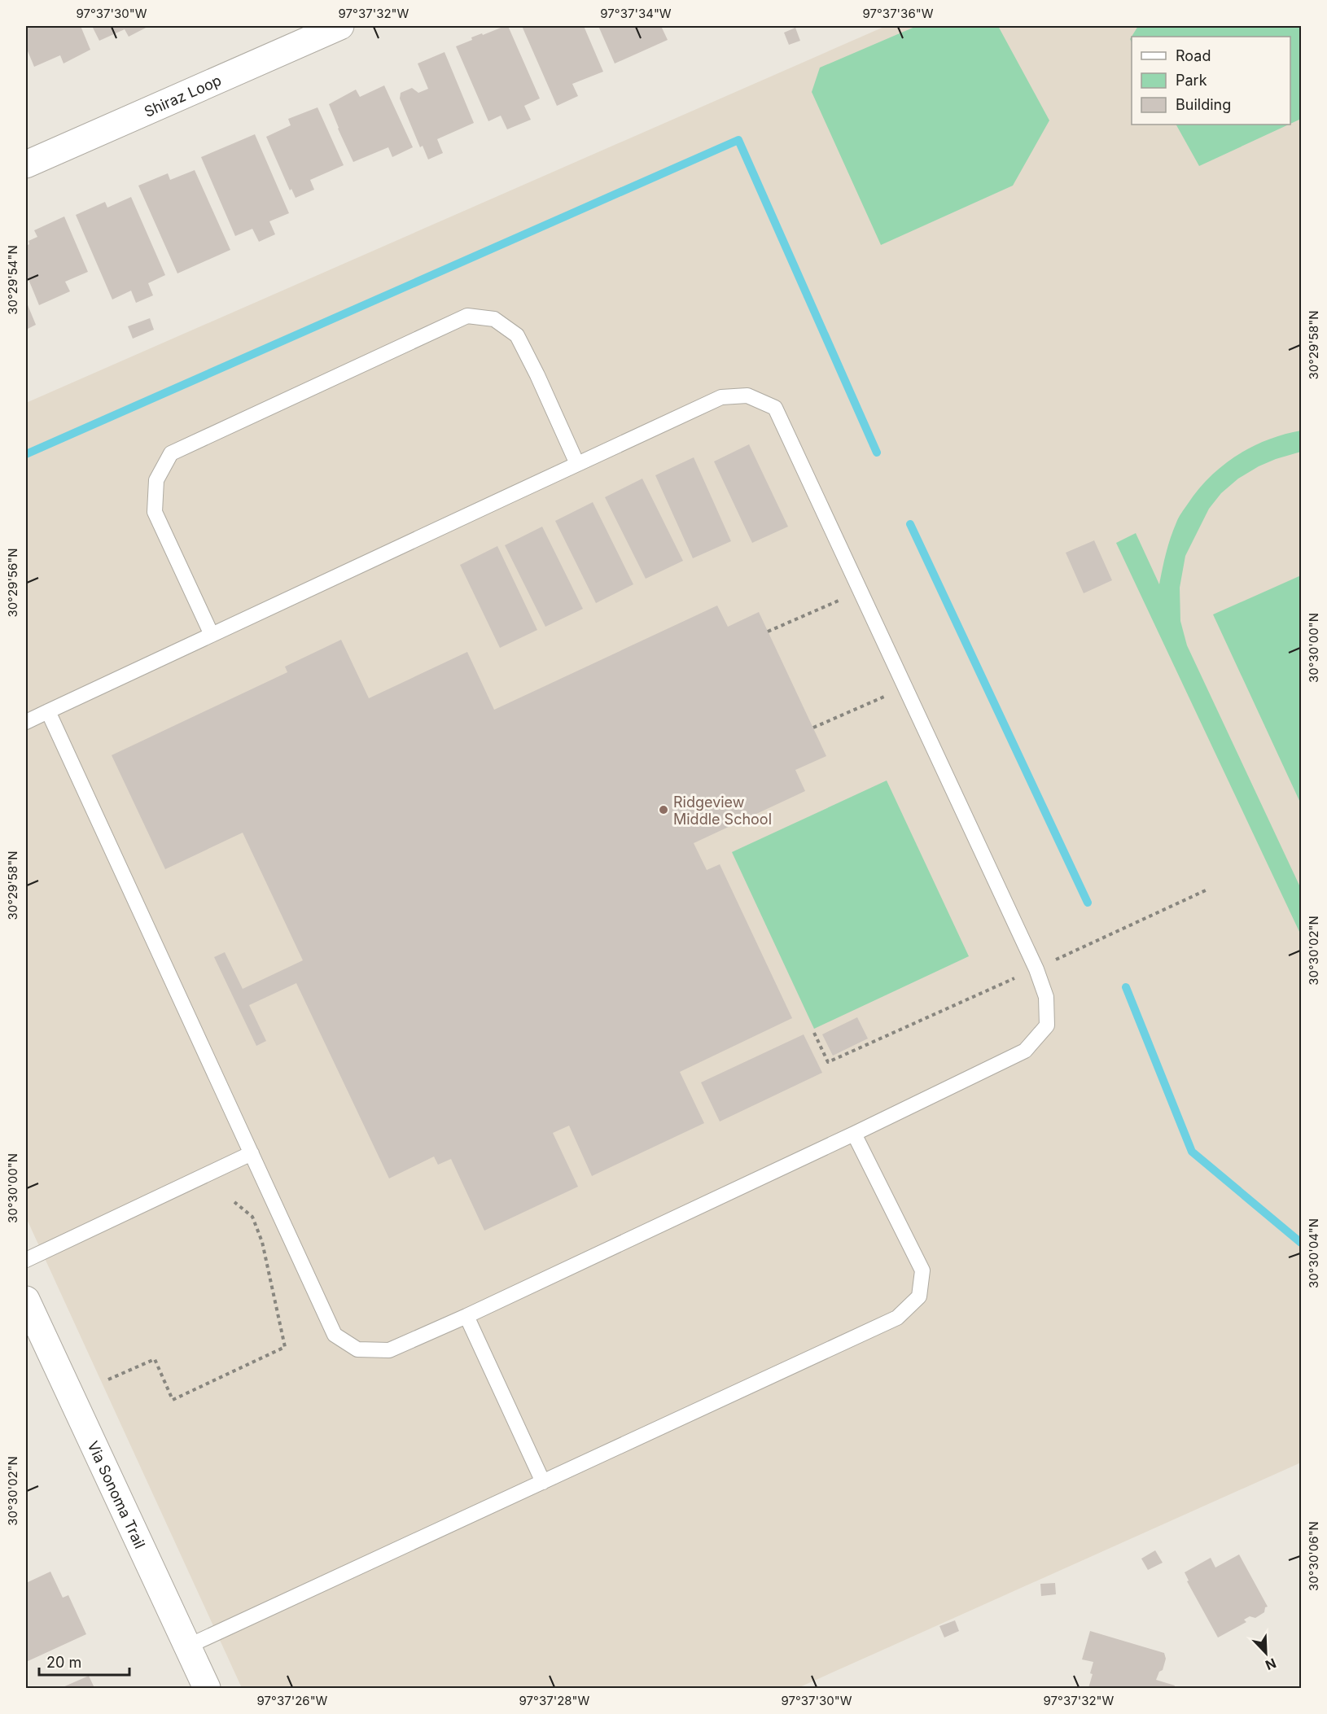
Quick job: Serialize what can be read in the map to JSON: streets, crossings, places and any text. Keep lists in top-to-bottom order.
{
  "streets": {
    "street": ["Shiraz Loop", "Via Sonoma Trail"]
  },
  "places": ["Ridgeview Middle School"],
  "legend": ["Road", "Park", "Building"],
  "scale_bar": "20 m",
  "north": "bottom right",
  "coordinates": [
    "97°37'30\"W",
    "97°37'32\"W",
    "97°37'34\"W",
    "97°37'36\"W",
    "30°29'54\"N",
    "30°29'58\"N",
    "30°29'56\"N",
    "30°30'00\"N",
    "30°30'02\"N",
    "30°30'04\"N",
    "30°30'06\"N",
    "97°37'26\"W",
    "97°37'28\"W"
  ]
}
